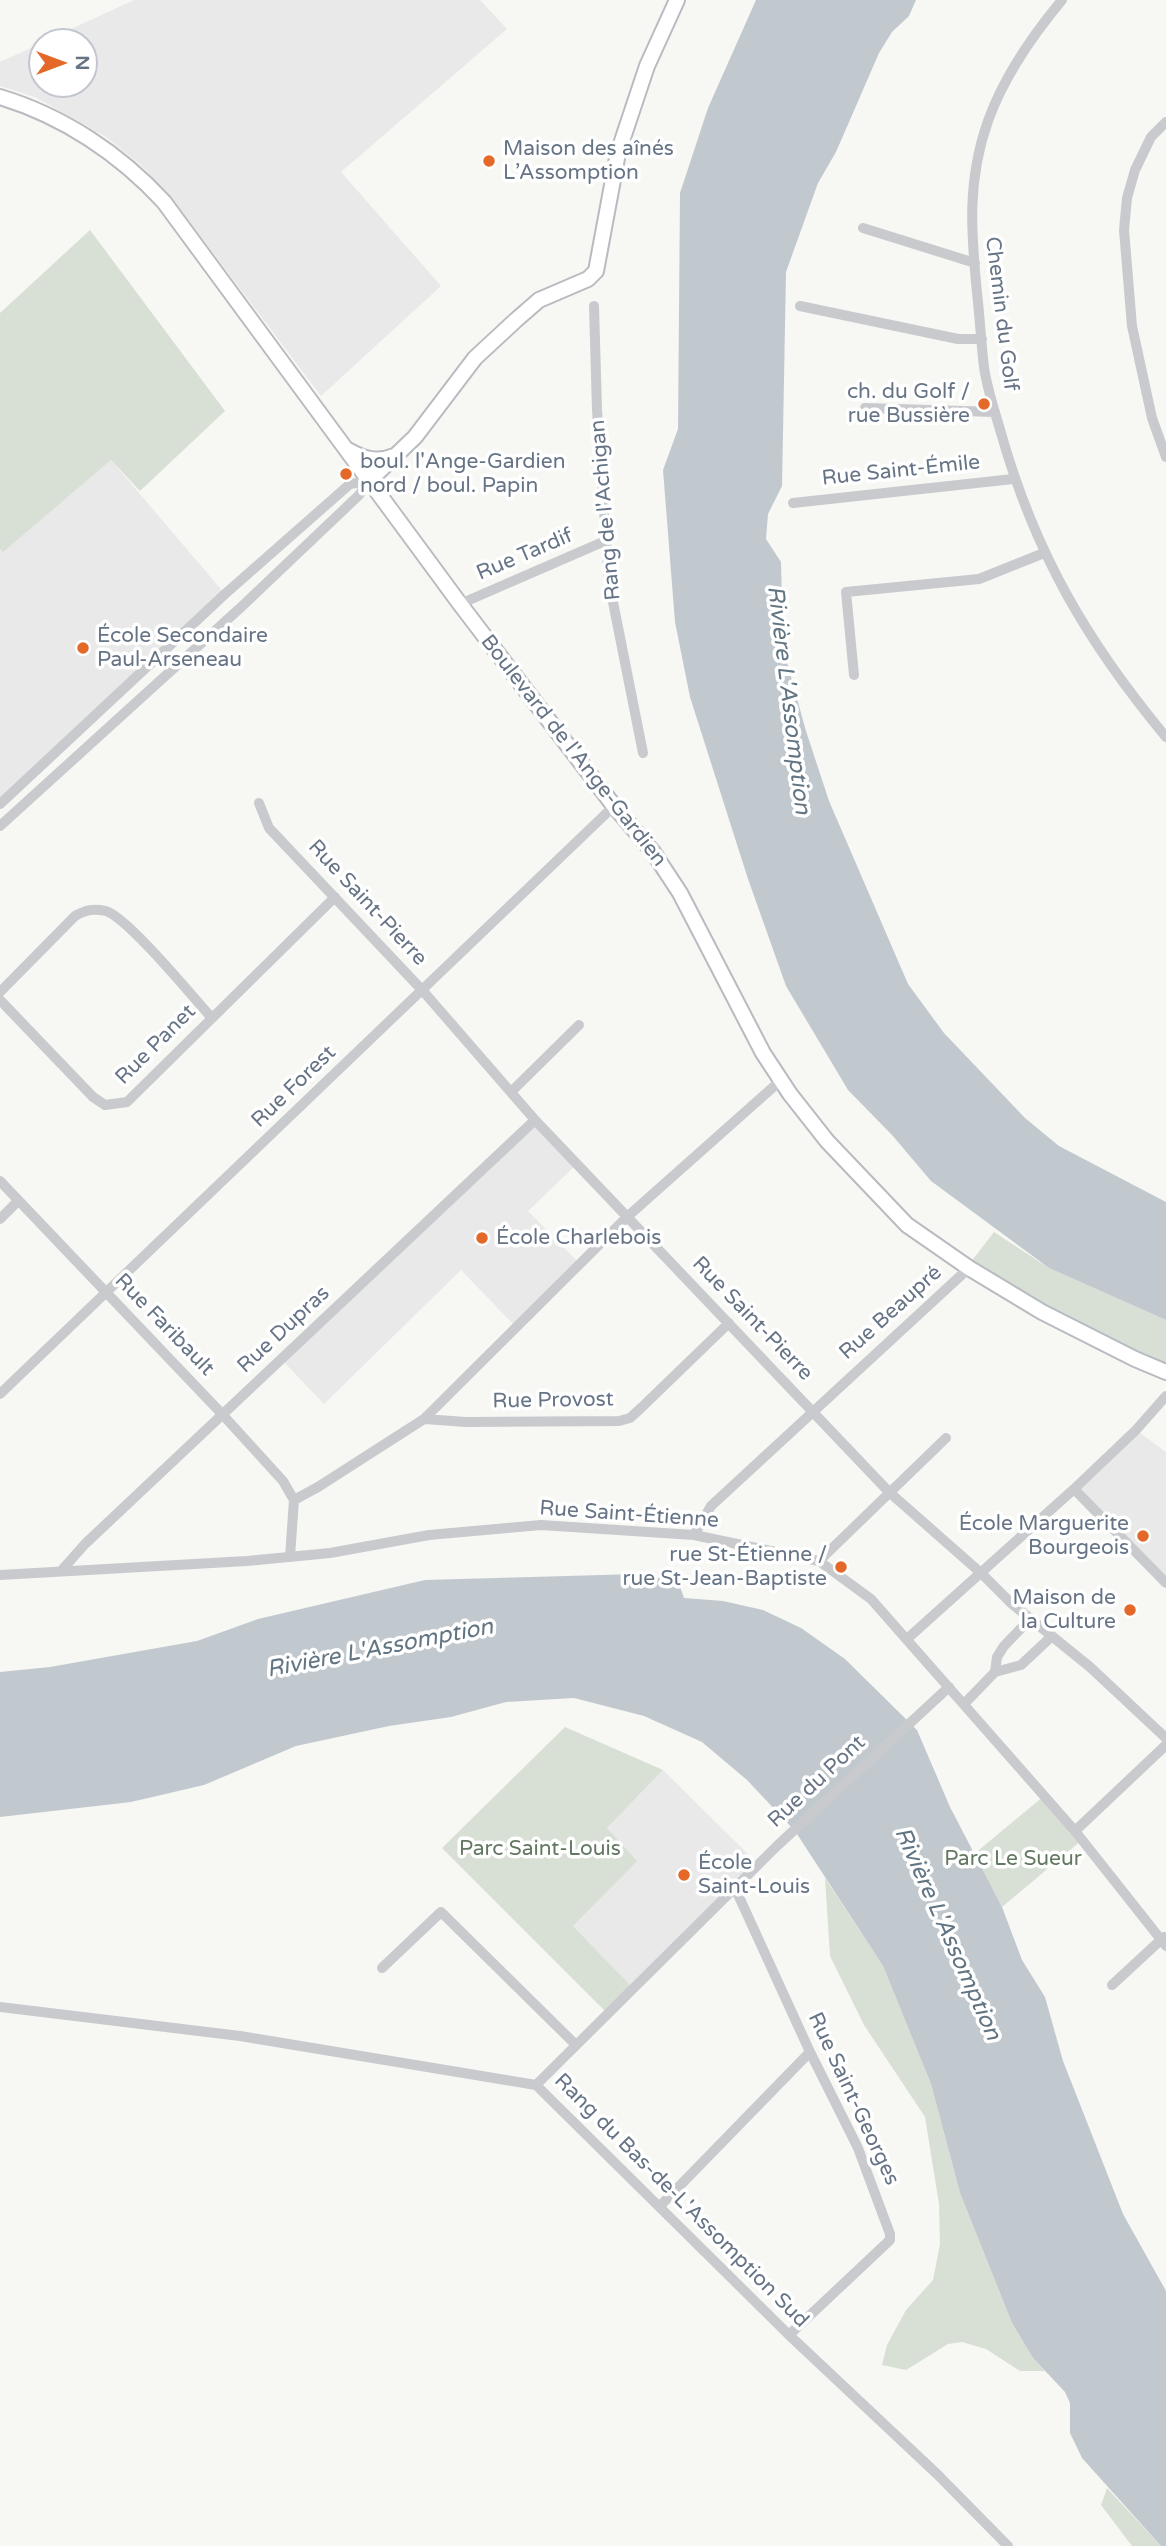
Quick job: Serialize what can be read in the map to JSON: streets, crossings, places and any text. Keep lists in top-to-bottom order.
{
  "streets": {
    "main road": ["Boulevard de l'Ange-Gardien"],
    "street": [
      "Chemin du Golf",
      "Rue Saint-Émile",
      "Rang de l'Achigan",
      "Rue Tardif",
      "Rue Saint-Pierre",
      "Rue Panet",
      "Rue Forest",
      "Rue Beaupré",
      "Rue Faribault",
      "Rue Dupras",
      "Rue Provost",
      "Rue Saint-Étienne",
      "Rue du Pont",
      "Rue Saint-Georges",
      "Rang du Bas-de-L'Assomption Sud"
    ]
  },
  "crossings": [
    ["Chemin du Golf", "Rue Saint-Émile"],
    ["Rang de l'Achigan", "Rue Tardif"],
    ["Rue Tardif", "Boulevard de l'Ange-Gardien"],
    ["Boulevard de l'Ange-Gardien", "Rue Forest"],
    ["Boulevard de l'Ange-Gardien", "Rue Beaupré"],
    ["Rue Saint-Pierre", "Rue Panet"],
    ["Rue Saint-Pierre", "Rue Forest"],
    ["Rue Saint-Pierre", "Rue Beaupré"],
    ["Rue Saint-Pierre", "Rue Dupras"],
    ["Rue Saint-Pierre", "Rue Provost"],
    ["Rue Forest", "Rue Faribault"],
    ["Rue Beaupré", "Rue Saint-Étienne"],
    ["Rue Faribault", "Rue Dupras"],
    ["Rue Dupras", "Rue Saint-Étienne"],
    ["Rue Saint-Étienne", "Rue du Pont"],
    ["Rue du Pont", "Rue Saint-Georges"],
    ["Rue du Pont", "Rang du Bas-de-L'Assomption Sud"],
    ["Rue Saint-Georges", "Rang du Bas-de-L'Assomption Sud"]
  ],
  "water": ["Rivière L'Assomption"],
  "parks": ["Parc Saint-Louis", "Parc Le Sueur"],
  "places": [
    "Maison des aînés L’Assomption",
    "ch. du Golf / rue Bussière",
    "boul. l'Ange-Gardien nord / boul. Papin",
    "École Secondaire Paul-Arseneau",
    "École Charlebois",
    "École Marguerite Bourgeois",
    "rue St-Étienne / rue St-Jean-Baptiste",
    "Maison de la Culture",
    "École Saint-Louis"
  ],
  "north": "right"
}
